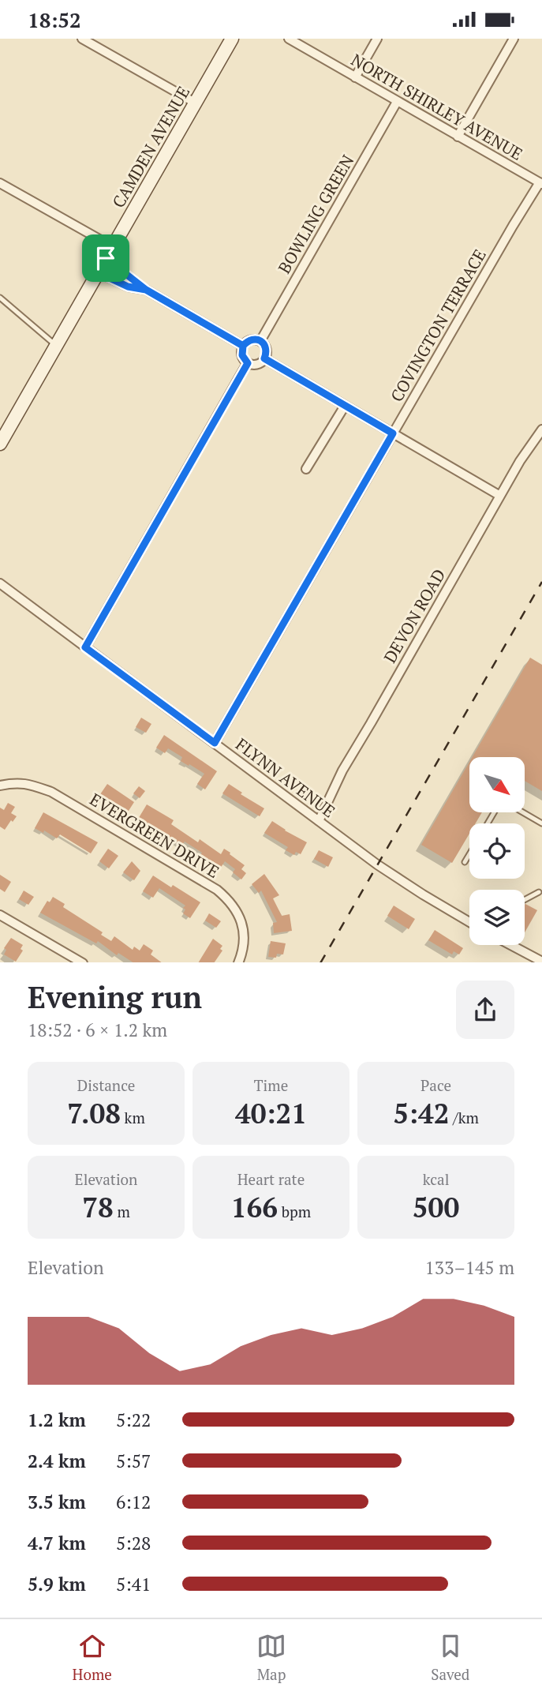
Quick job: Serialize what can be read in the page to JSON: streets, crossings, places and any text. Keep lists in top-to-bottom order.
{
  "streets": {
    "main road": ["CAMDEN AVENUE"],
    "street": [
      "NORTH SHIRLEY AVENUE",
      "BOWLING GREEN",
      "COVINGTON TERRACE",
      "DEVON ROAD",
      "FLYNN AVENUE",
      "EVERGREEN DRIVE"
    ]
  },
  "crossings": [
    ["NORTH SHIRLEY AVENUE", "BOWLING GREEN"],
    ["NORTH SHIRLEY AVENUE", "COVINGTON TERRACE"],
    ["COVINGTON TERRACE", "FLYNN AVENUE"],
    ["DEVON ROAD", "FLYNN AVENUE"]
  ],
  "north": "bottom right",
  "page": {
    "status": "18:52",
    "heading": ["Evening run", "18:52 · 6 × 1.2 km"],
    "stats": [
      ["Distance", "7.08 km"],
      ["Time", "40:21"],
      ["Pace", "5:42 /km"],
      ["Elevation", "78 m"],
      ["Heart rate", "166 bpm"],
      ["kcal", "500"]
    ],
    "chart": ["Elevation", "133–145 m"],
    "list": [
      {
        "name": "1.2 km",
        "note": "5:22"
      },
      {
        "name": "2.4 km",
        "note": "5:57"
      },
      {
        "name": "3.5 km",
        "note": "6:12"
      },
      {
        "name": "4.7 km",
        "note": "5:28"
      },
      {
        "name": "5.9 km",
        "note": "5:41"
      }
    ],
    "tabs": ["Home", "Map", "Saved"]
  }
}
